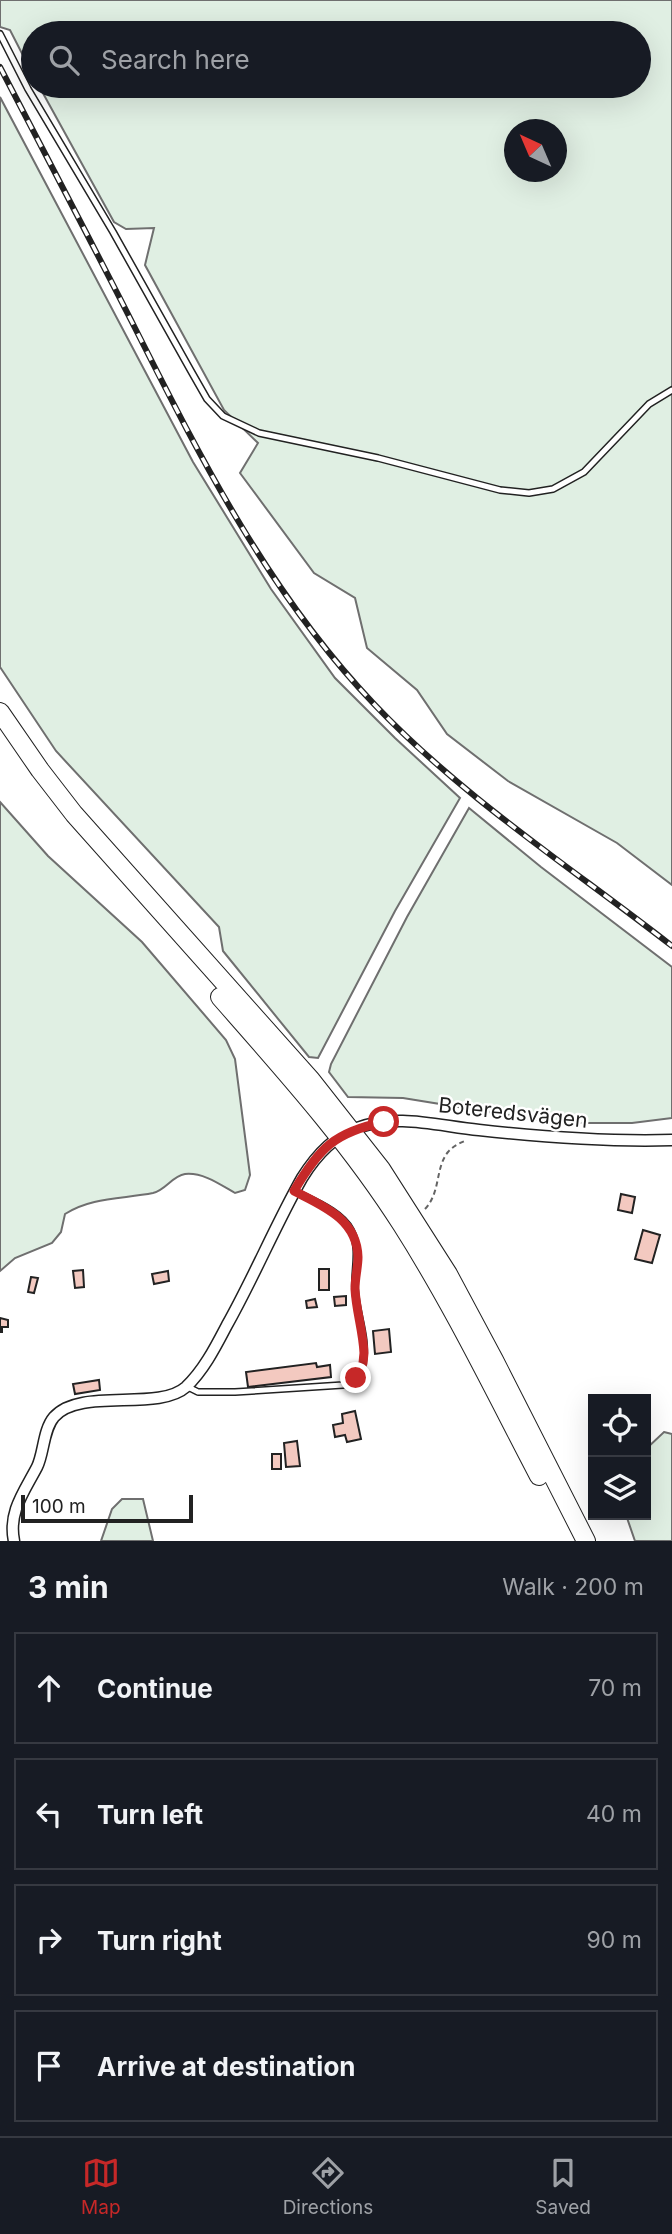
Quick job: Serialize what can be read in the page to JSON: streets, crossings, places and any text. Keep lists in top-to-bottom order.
{
  "streets": {
    "street": ["Boteredsvägen"]
  },
  "scale_bar": "100 m",
  "north": "top left",
  "page": {
    "search": "Search here",
    "scale": "100 m",
    "heading": ["3 min", "Walk · 200 m"],
    "list": [
      ["Continue", "70 m"],
      ["Turn left", "40 m"],
      ["Turn right", "90 m"],
      "Arrive at destination"
    ],
    "nav": ["Map", "Directions", "Saved"]
  }
}
